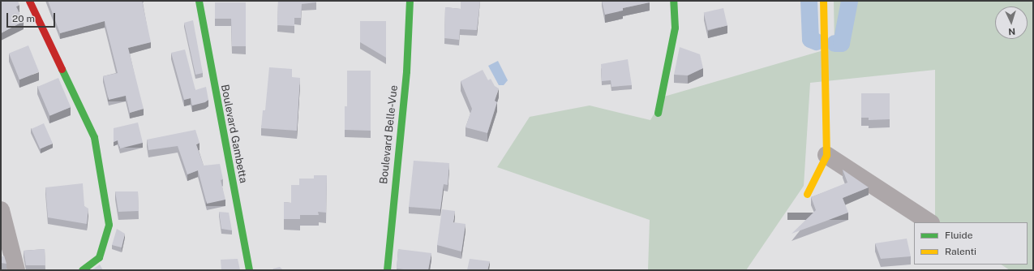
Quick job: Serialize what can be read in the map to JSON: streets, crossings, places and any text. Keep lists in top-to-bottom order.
{
  "streets": {
    "street": ["Boulevard Gambetta", "Boulevard Belle-Vue"]
  },
  "legend": ["Fluide", "Ralenti"],
  "scale_bar": "20 m",
  "north": "bottom"
}
